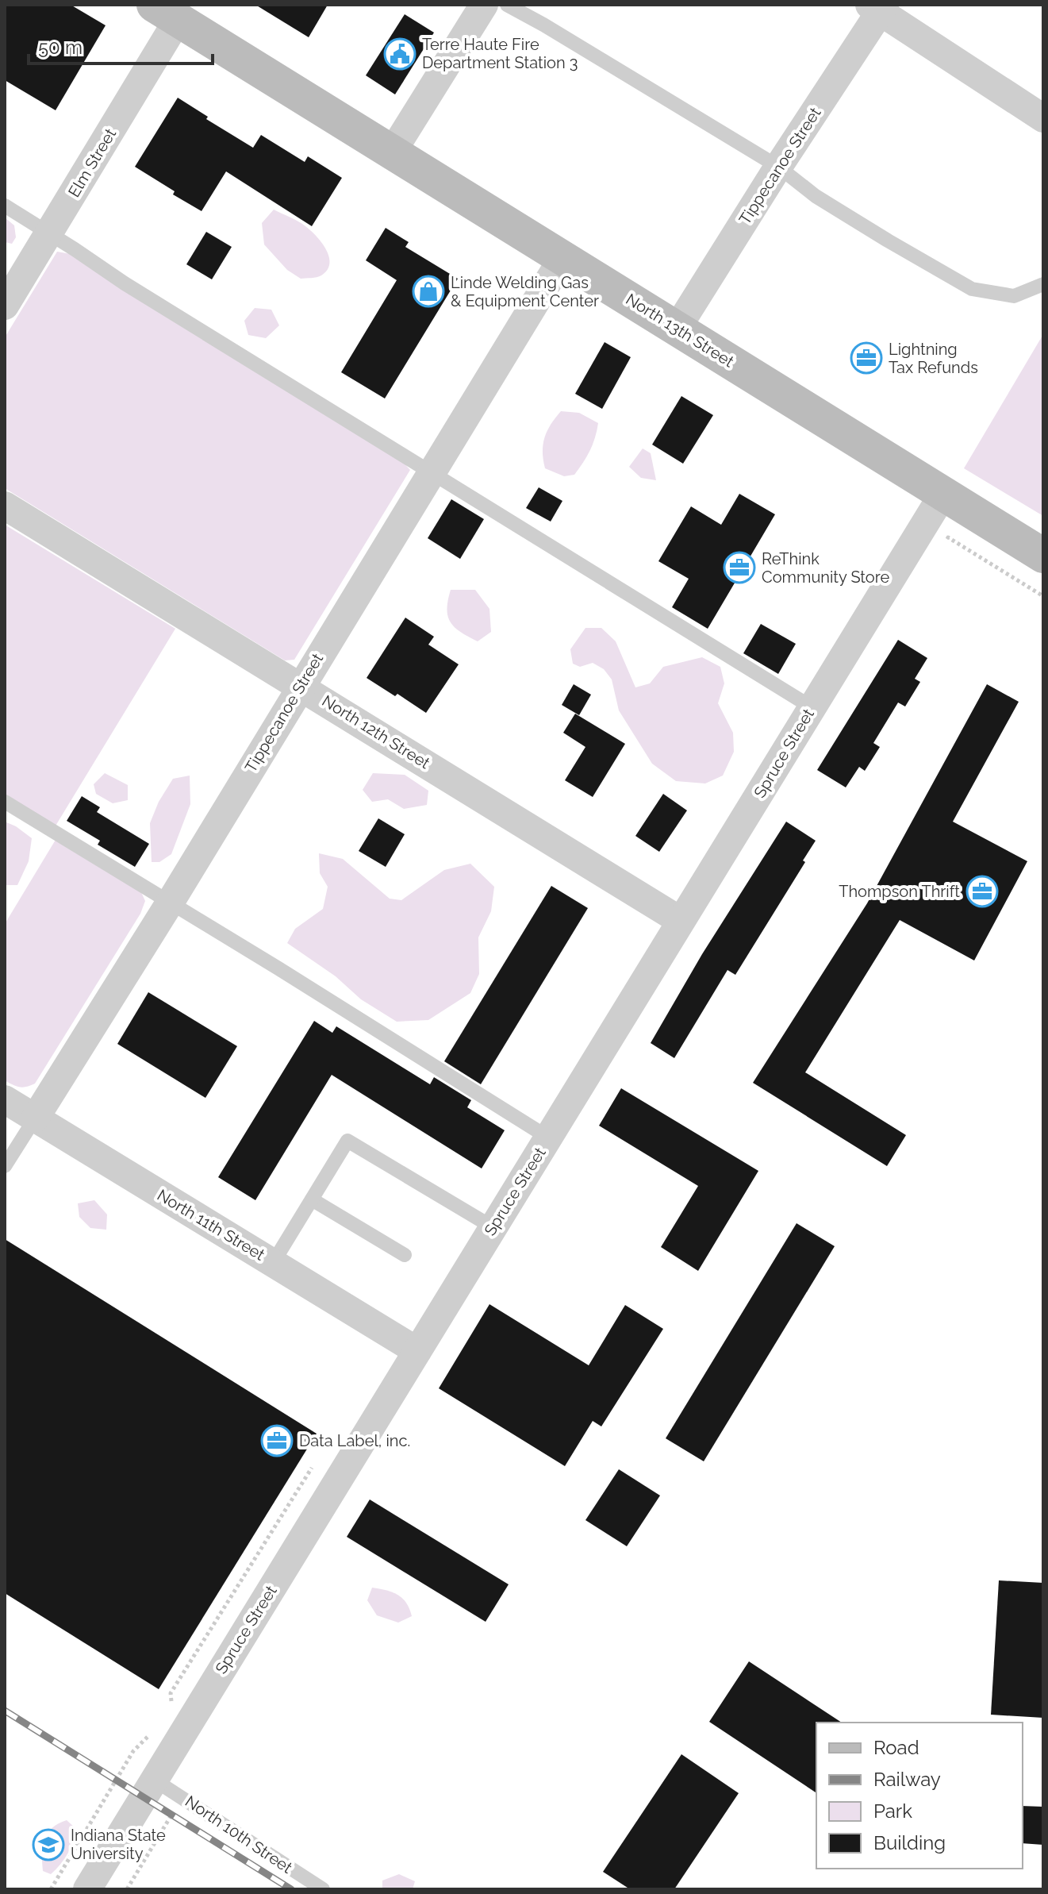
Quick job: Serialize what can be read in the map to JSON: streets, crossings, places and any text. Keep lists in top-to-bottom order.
{
  "streets": {
    "main road": ["North 13th Street"],
    "street": [
      "Elm Street",
      "Tippecanoe Street",
      "North 12th Street",
      "Spruce Street",
      "North 11th Street"
    ],
    "lane": ["North 10th Street"]
  },
  "crossings": [
    ["Elm Street", "North 13th Street"],
    ["Tippecanoe Street", "North 13th Street"],
    ["Tippecanoe Street", "North 12th Street"],
    ["Tippecanoe Street", "North 11th Street"],
    ["North 13th Street", "Spruce Street"],
    ["North 12th Street", "Spruce Street"],
    ["Spruce Street", "North 11th Street"],
    ["Spruce Street", "North 10th Street"]
  ],
  "places": {
    "public building": ["Terre Haute Fire Department Station 3"],
    "shop": ["Linde Welding Gas & Equipment Center"],
    "office": [
      "Lightning Tax Refunds",
      "ReThink Community Store",
      "Thompson Thrift",
      "Data Label, inc."
    ],
    "school or university": ["Indiana State University"]
  },
  "legend": [
    "Road",
    "Railway",
    "Park",
    "Building"
  ],
  "scale_bar": "50 m"
}
